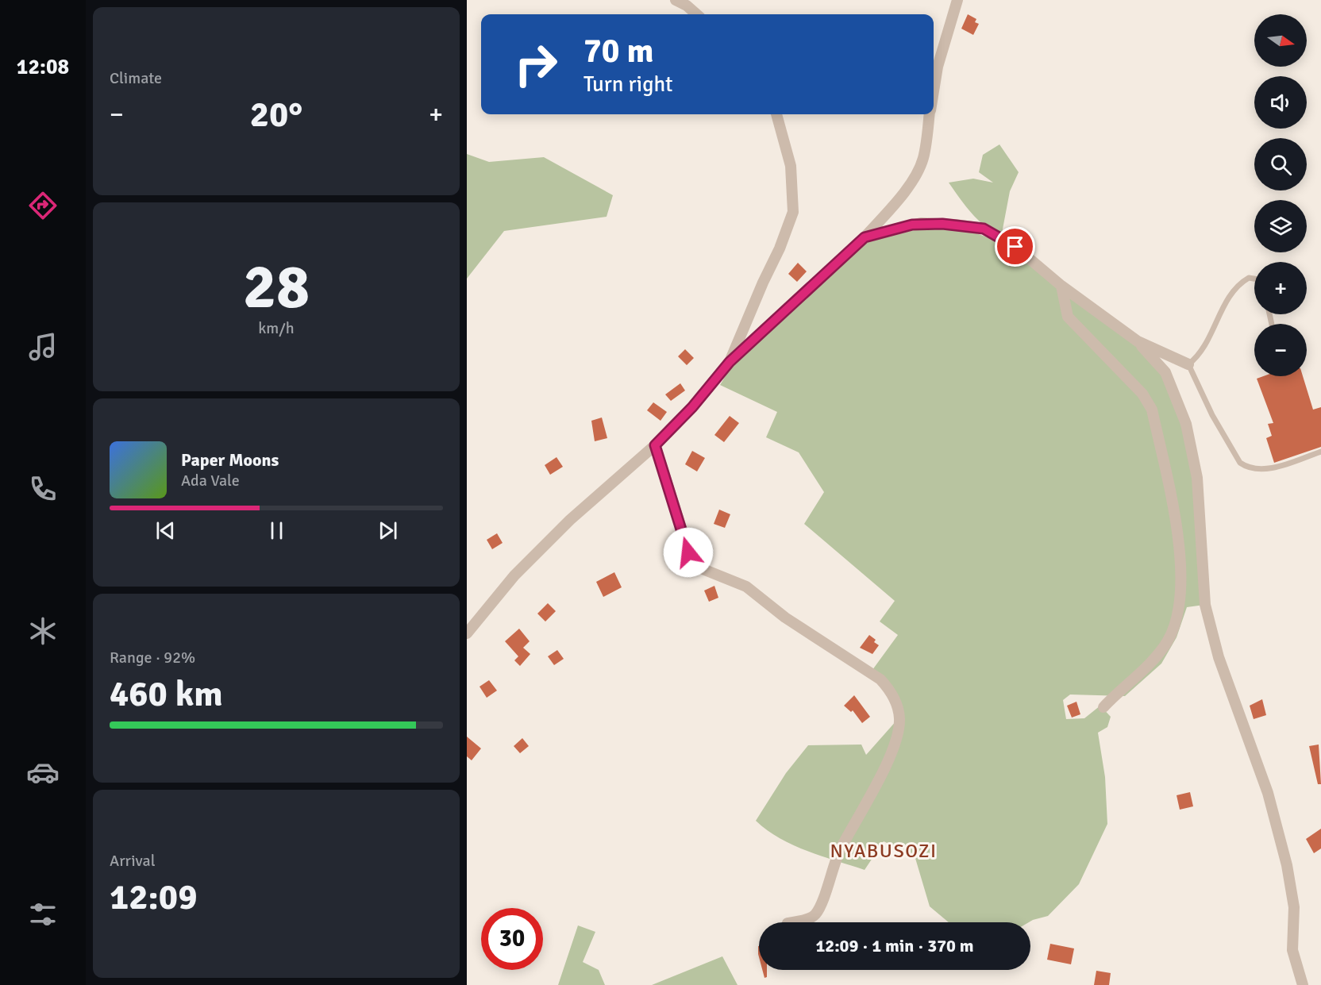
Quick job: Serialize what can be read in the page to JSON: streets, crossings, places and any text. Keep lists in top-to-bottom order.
{
  "districts": ["NYABUSOZI"],
  "north": "right",
  "page": {
    "tabs": "12:08",
    "tile": [
      "Climate",
      ["28", "km/h"],
      ["Range · 92%", "460 km"],
      ["Arrival", "12:09"]
    ],
    "map_buttons": ["+", "−"],
    "turn": ["70 m", "Turn right"],
    "heat": ["−", "20°", "+"],
    "song": ["Paper Moons", "Ada Vale"],
    "limit": "30",
    "trip": "12:09 · 1 min · 370 m"
  }
}
